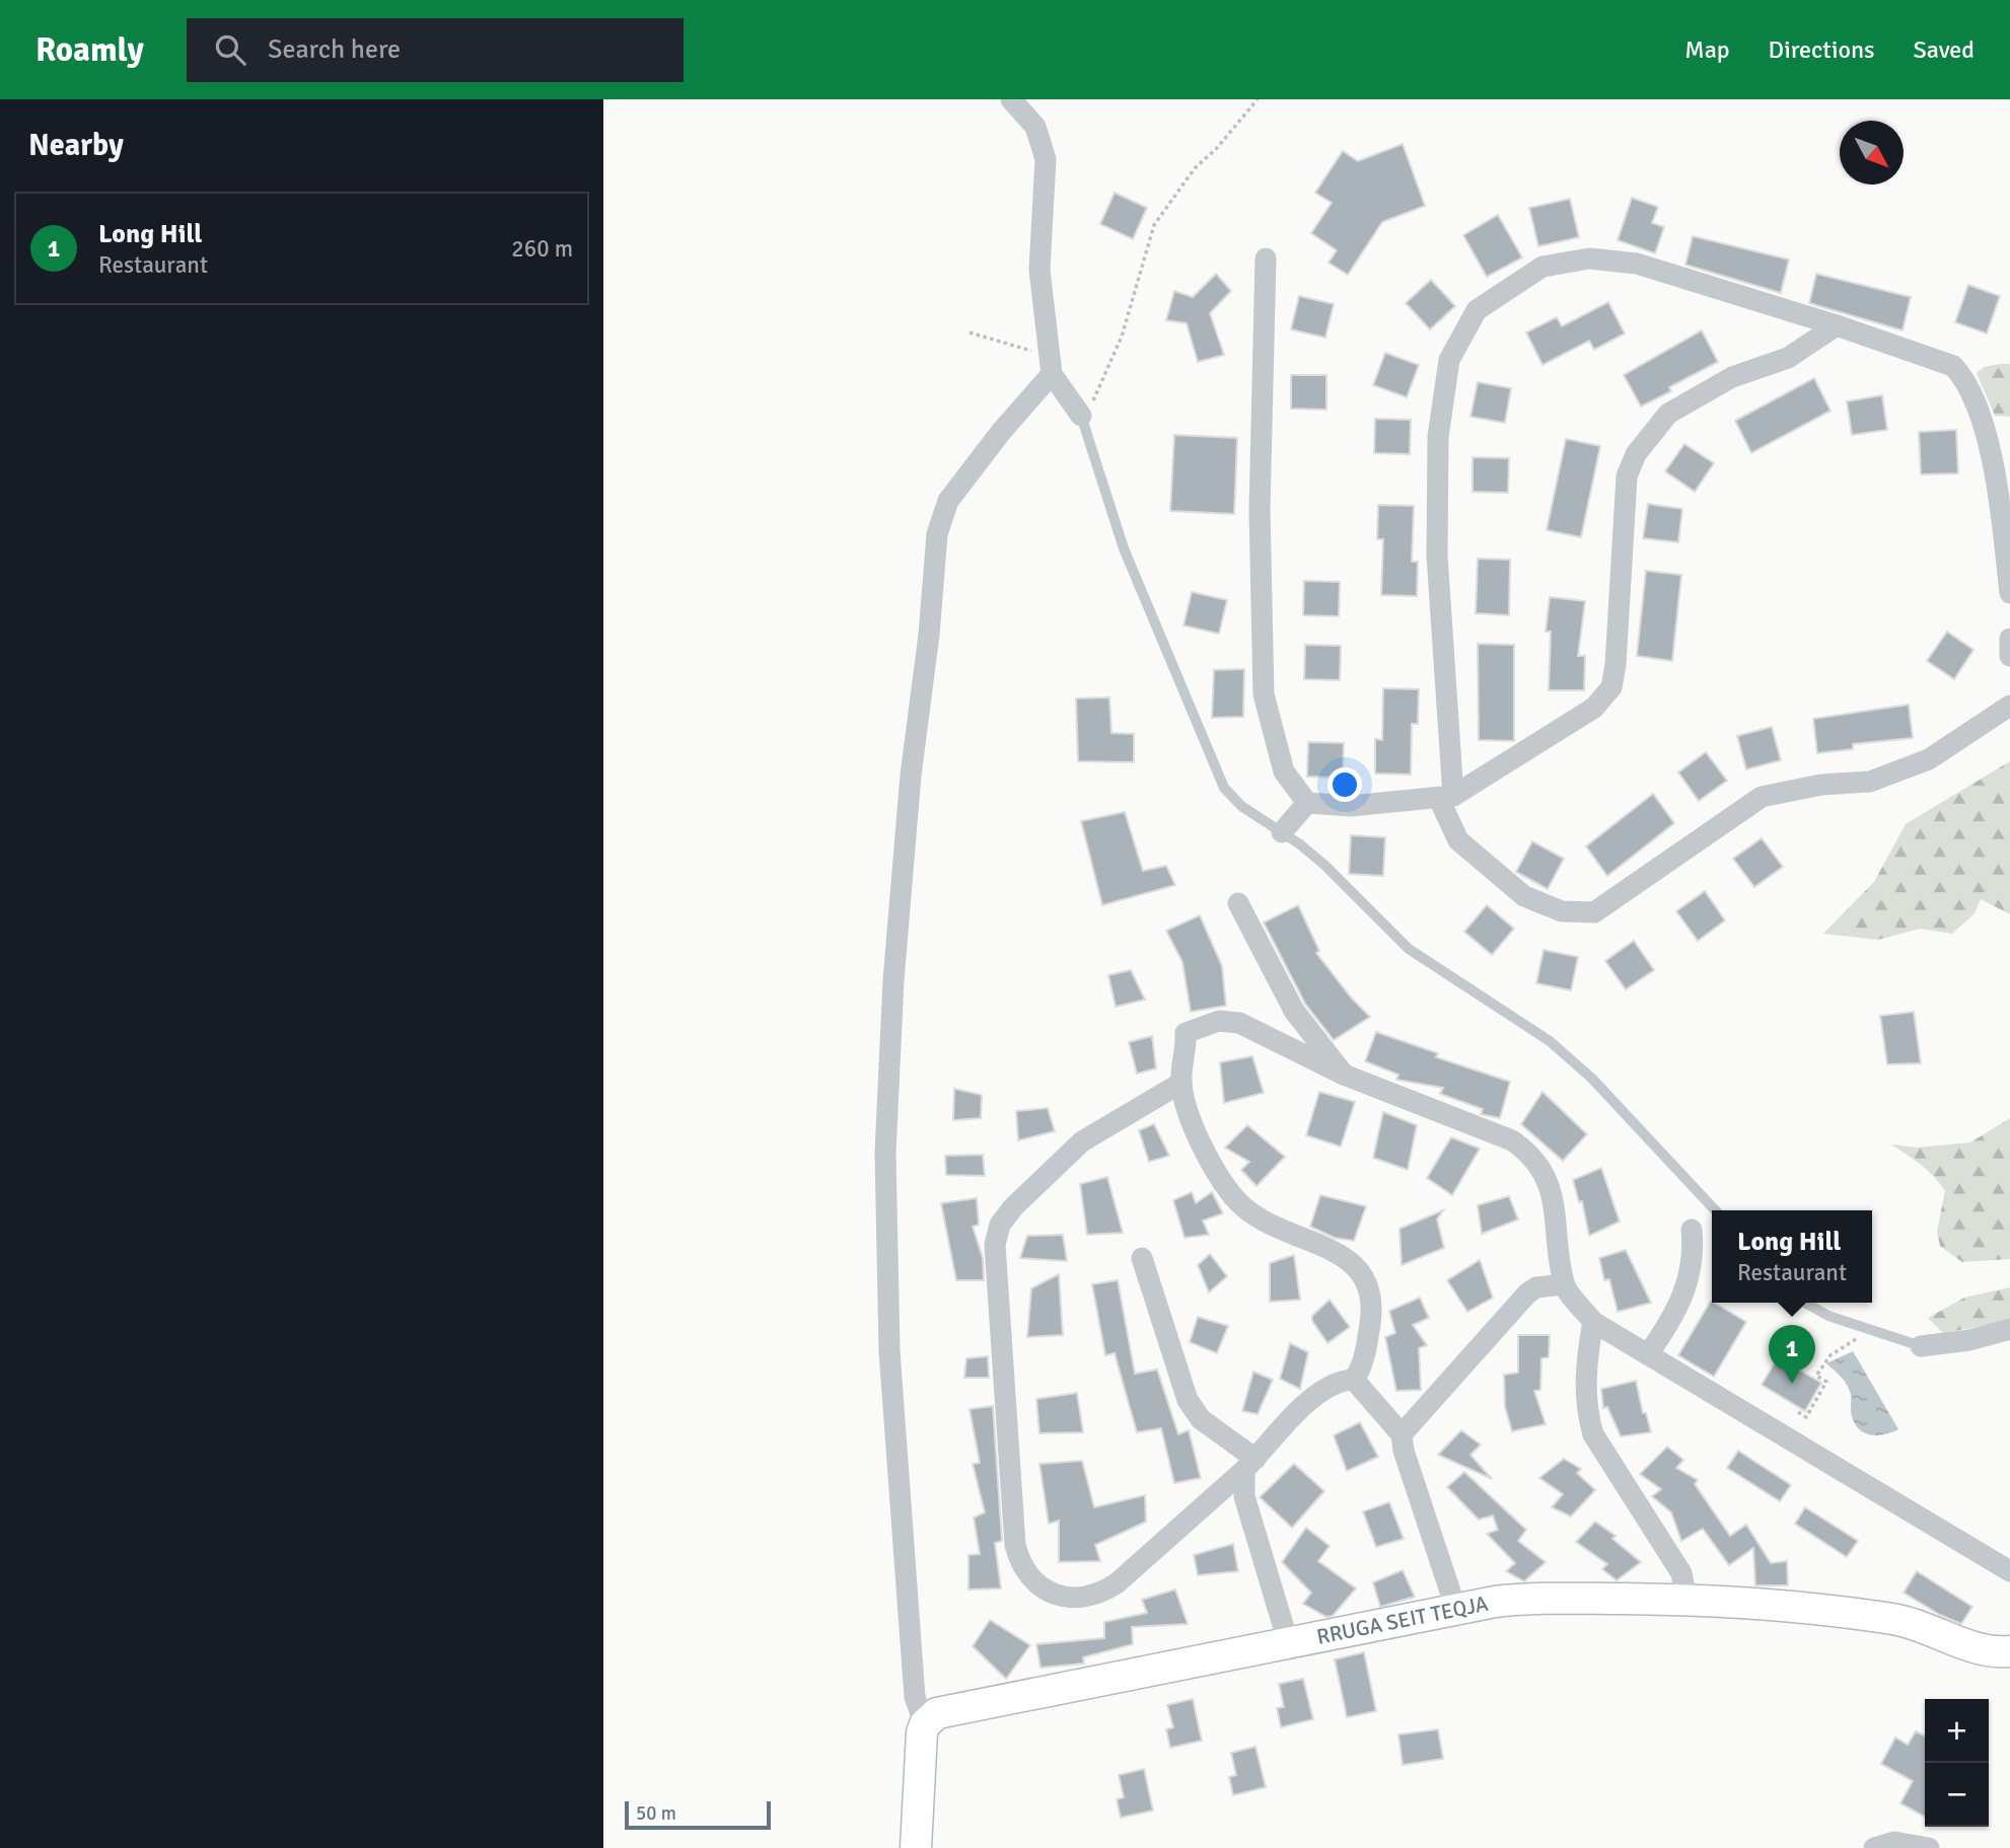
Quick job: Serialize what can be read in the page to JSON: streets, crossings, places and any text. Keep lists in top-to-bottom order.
{
  "streets": {
    "main road": ["RRUGA SEIT TEQJA"]
  },
  "scale_bar": "50 m",
  "north": "bottom right",
  "page": {
    "header": "Roamly",
    "search": "Search here",
    "nav": ["Map", "Directions", "Saved"],
    "heading": "Nearby",
    "list": [
      {
        "mark": "1",
        "name": "Long Hill",
        "note": "Restaurant",
        "value": "260 m"
      }
    ],
    "popup": ["Long Hill", "Restaurant"],
    "pins": "1",
    "map_buttons": ["+", "−"],
    "scale": "50 m"
  }
}
